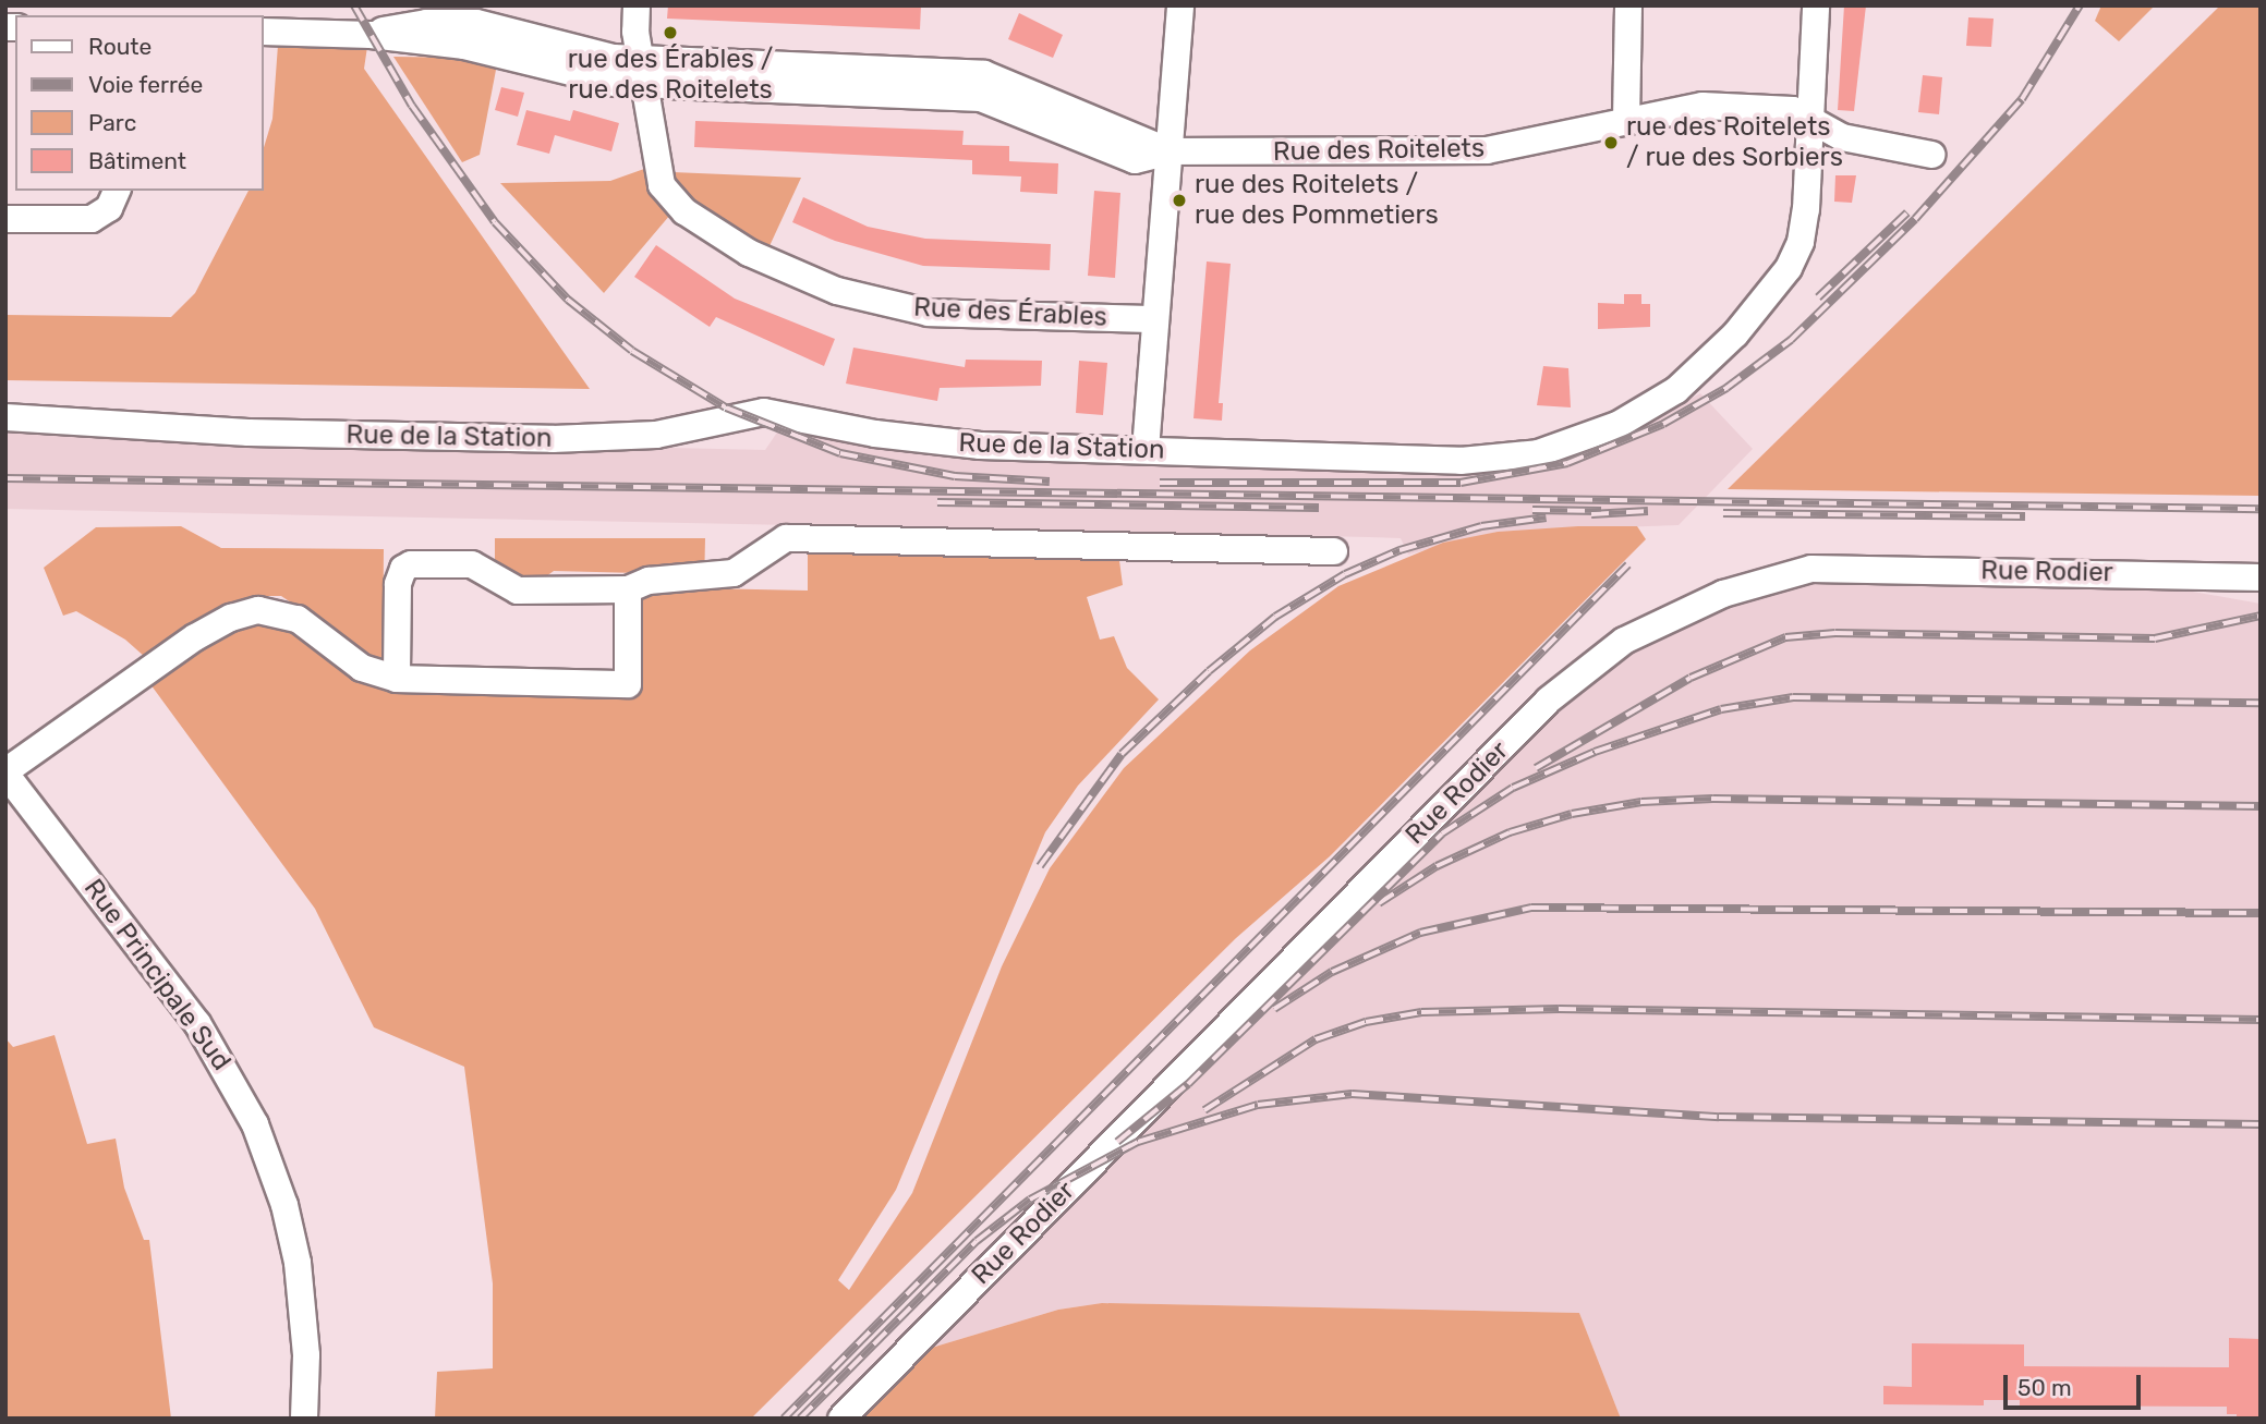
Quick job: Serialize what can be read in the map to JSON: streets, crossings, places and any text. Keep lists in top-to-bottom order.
{
  "streets": {
    "street": [
      "Rue des Roitelets",
      "Rue des Érables",
      "Rue de la Station",
      "Rue Rodier",
      "Rue Principale Sud"
    ]
  },
  "crossings": [
    ["Rue des Roitelets", "Rue des Érables"],
    ["Rue des Roitelets", "Rue de la Station"]
  ],
  "places": ["rue des Érables / rue des Roitelets", "rue des Roitelets / rue des Sorbiers", "rue des Roitelets / rue des Pommetiers"],
  "legend": [
    "Route",
    "Voie ferrée",
    "Parc",
    "Bâtiment"
  ],
  "scale_bar": "50 m"
}
